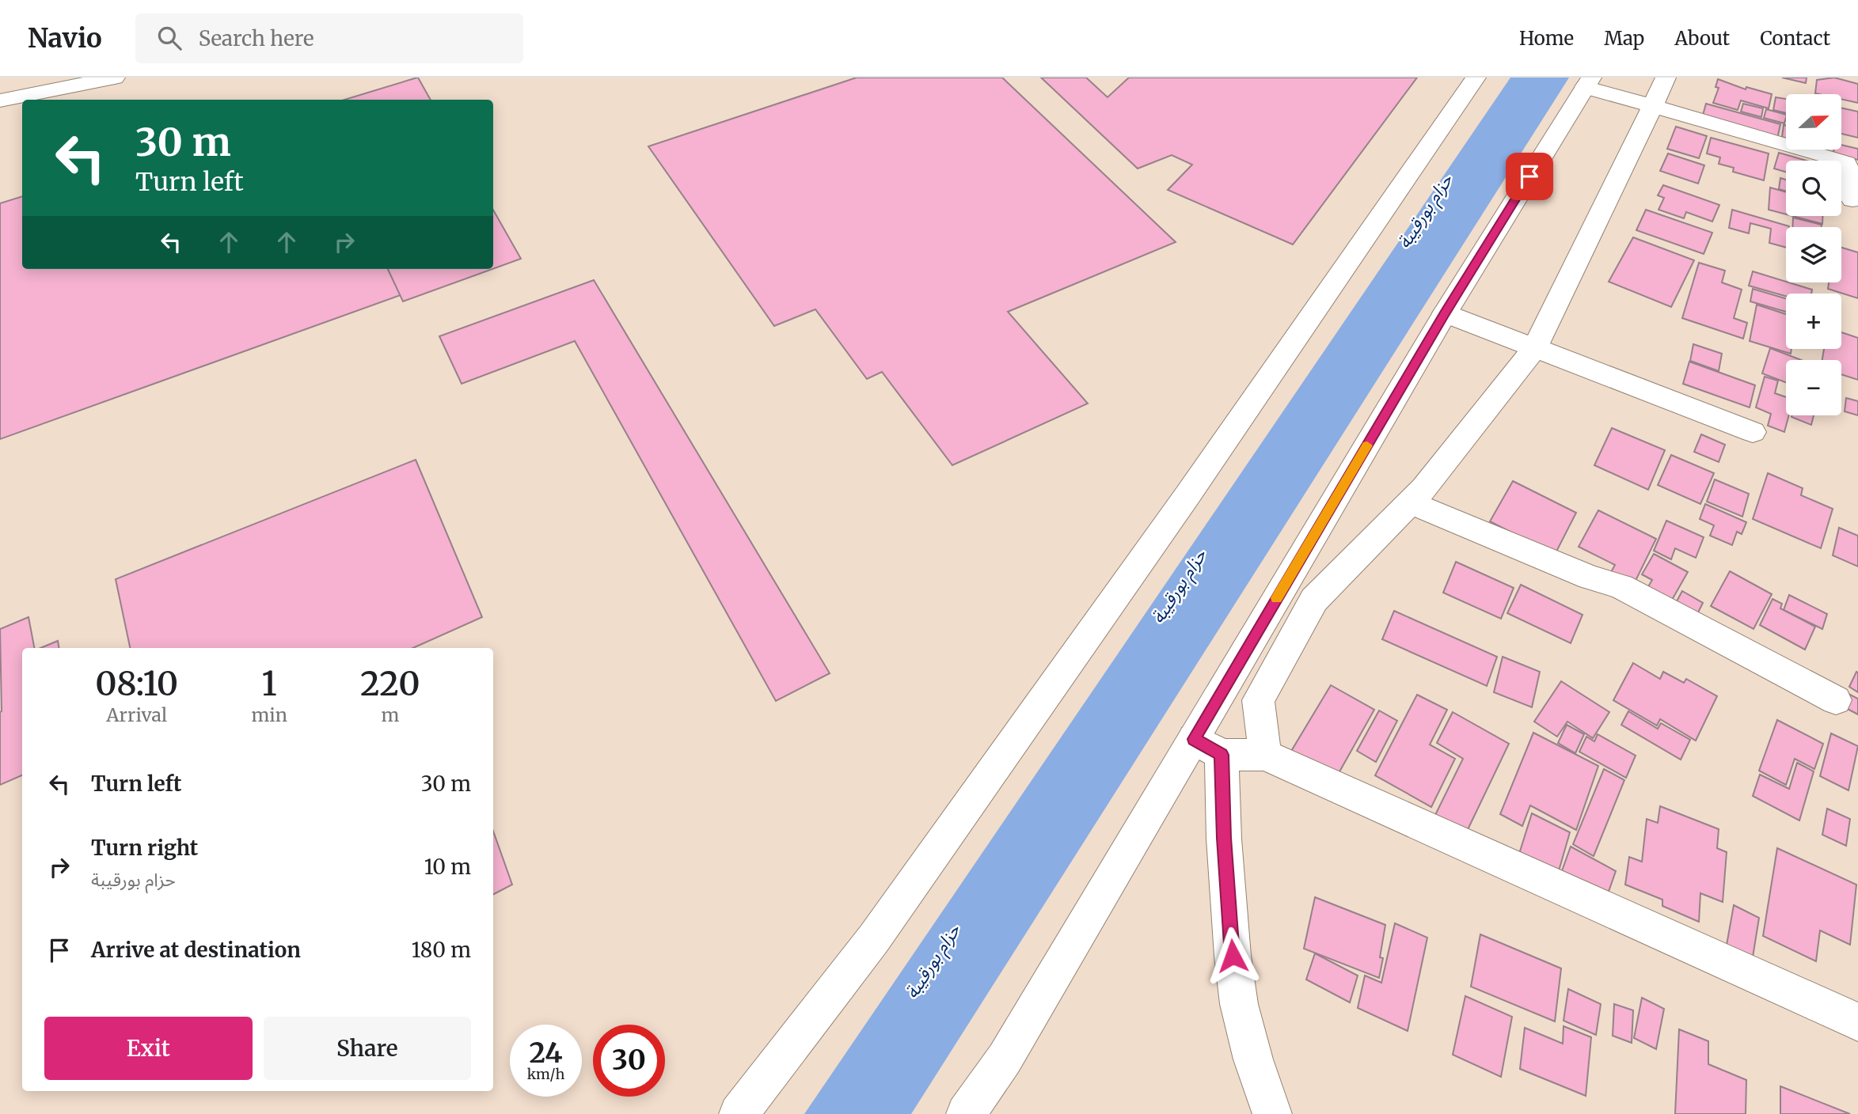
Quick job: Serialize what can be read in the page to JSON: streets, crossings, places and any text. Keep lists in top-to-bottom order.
{
  "water": ["حزام بورقيبة"],
  "north": "right",
  "page": {
    "header": "Navio",
    "search": "Search here",
    "nav": [
      "Home",
      "Map",
      "About",
      "Contact"
    ],
    "map_buttons": ["+", "−"],
    "turn": ["30 m", "Turn left"],
    "eta": [
      "08:10",
      "Arrival",
      "1",
      "min",
      "220",
      "m"
    ],
    "list": [
      {
        "name": "Turn left",
        "value": "30 m"
      },
      {
        "name": "Turn right",
        "note": "حزام بورقيبة",
        "value": "10 m"
      },
      {
        "name": "Arrive at destination",
        "value": "180 m"
      }
    ],
    "buttons": ["Exit", "Share"],
    "speed": "24 km/h",
    "limit": "30"
  }
}
